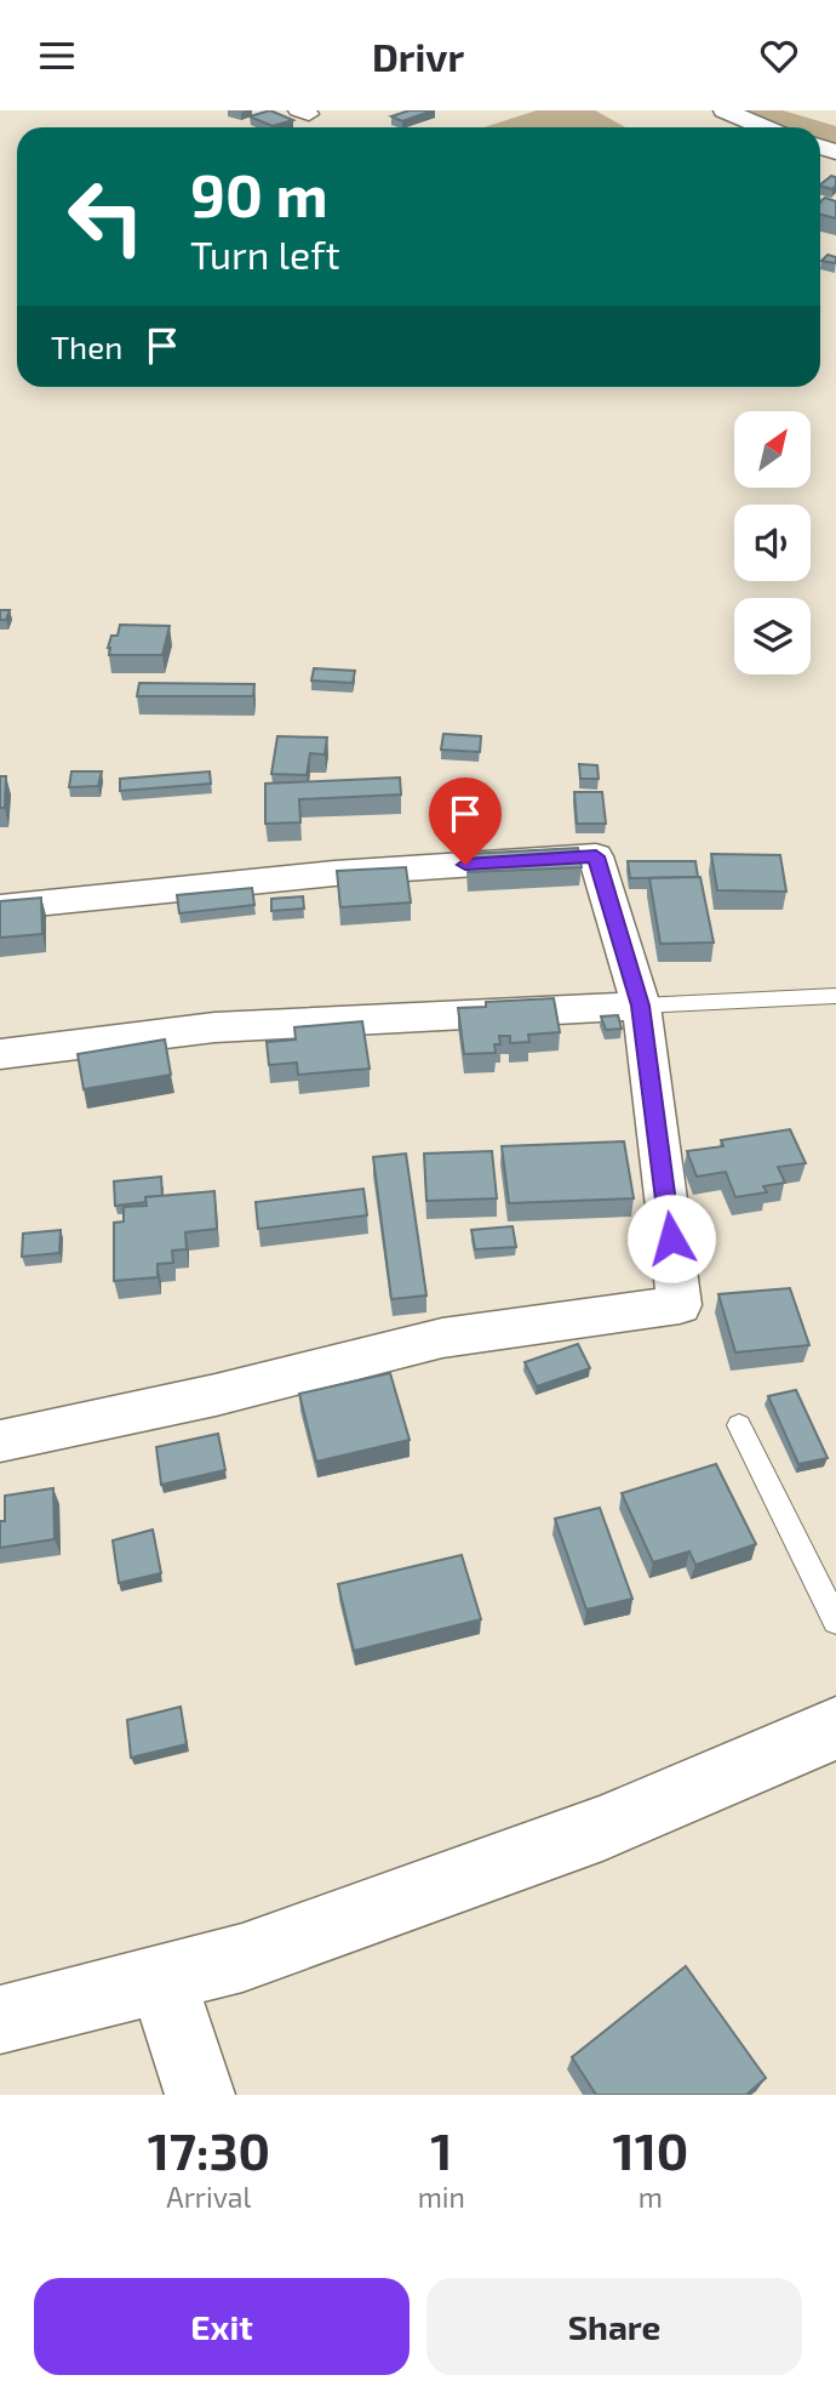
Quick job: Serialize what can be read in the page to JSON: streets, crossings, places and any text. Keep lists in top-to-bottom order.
{
  "north": "top right",
  "page": {
    "header": "Drivr",
    "turn": ["90 m", "Turn left"],
    "then": "Then",
    "eta": [
      "17:30",
      "Arrival",
      "1",
      "min",
      "110",
      "m"
    ],
    "buttons": ["Exit", "Share"]
  }
}
